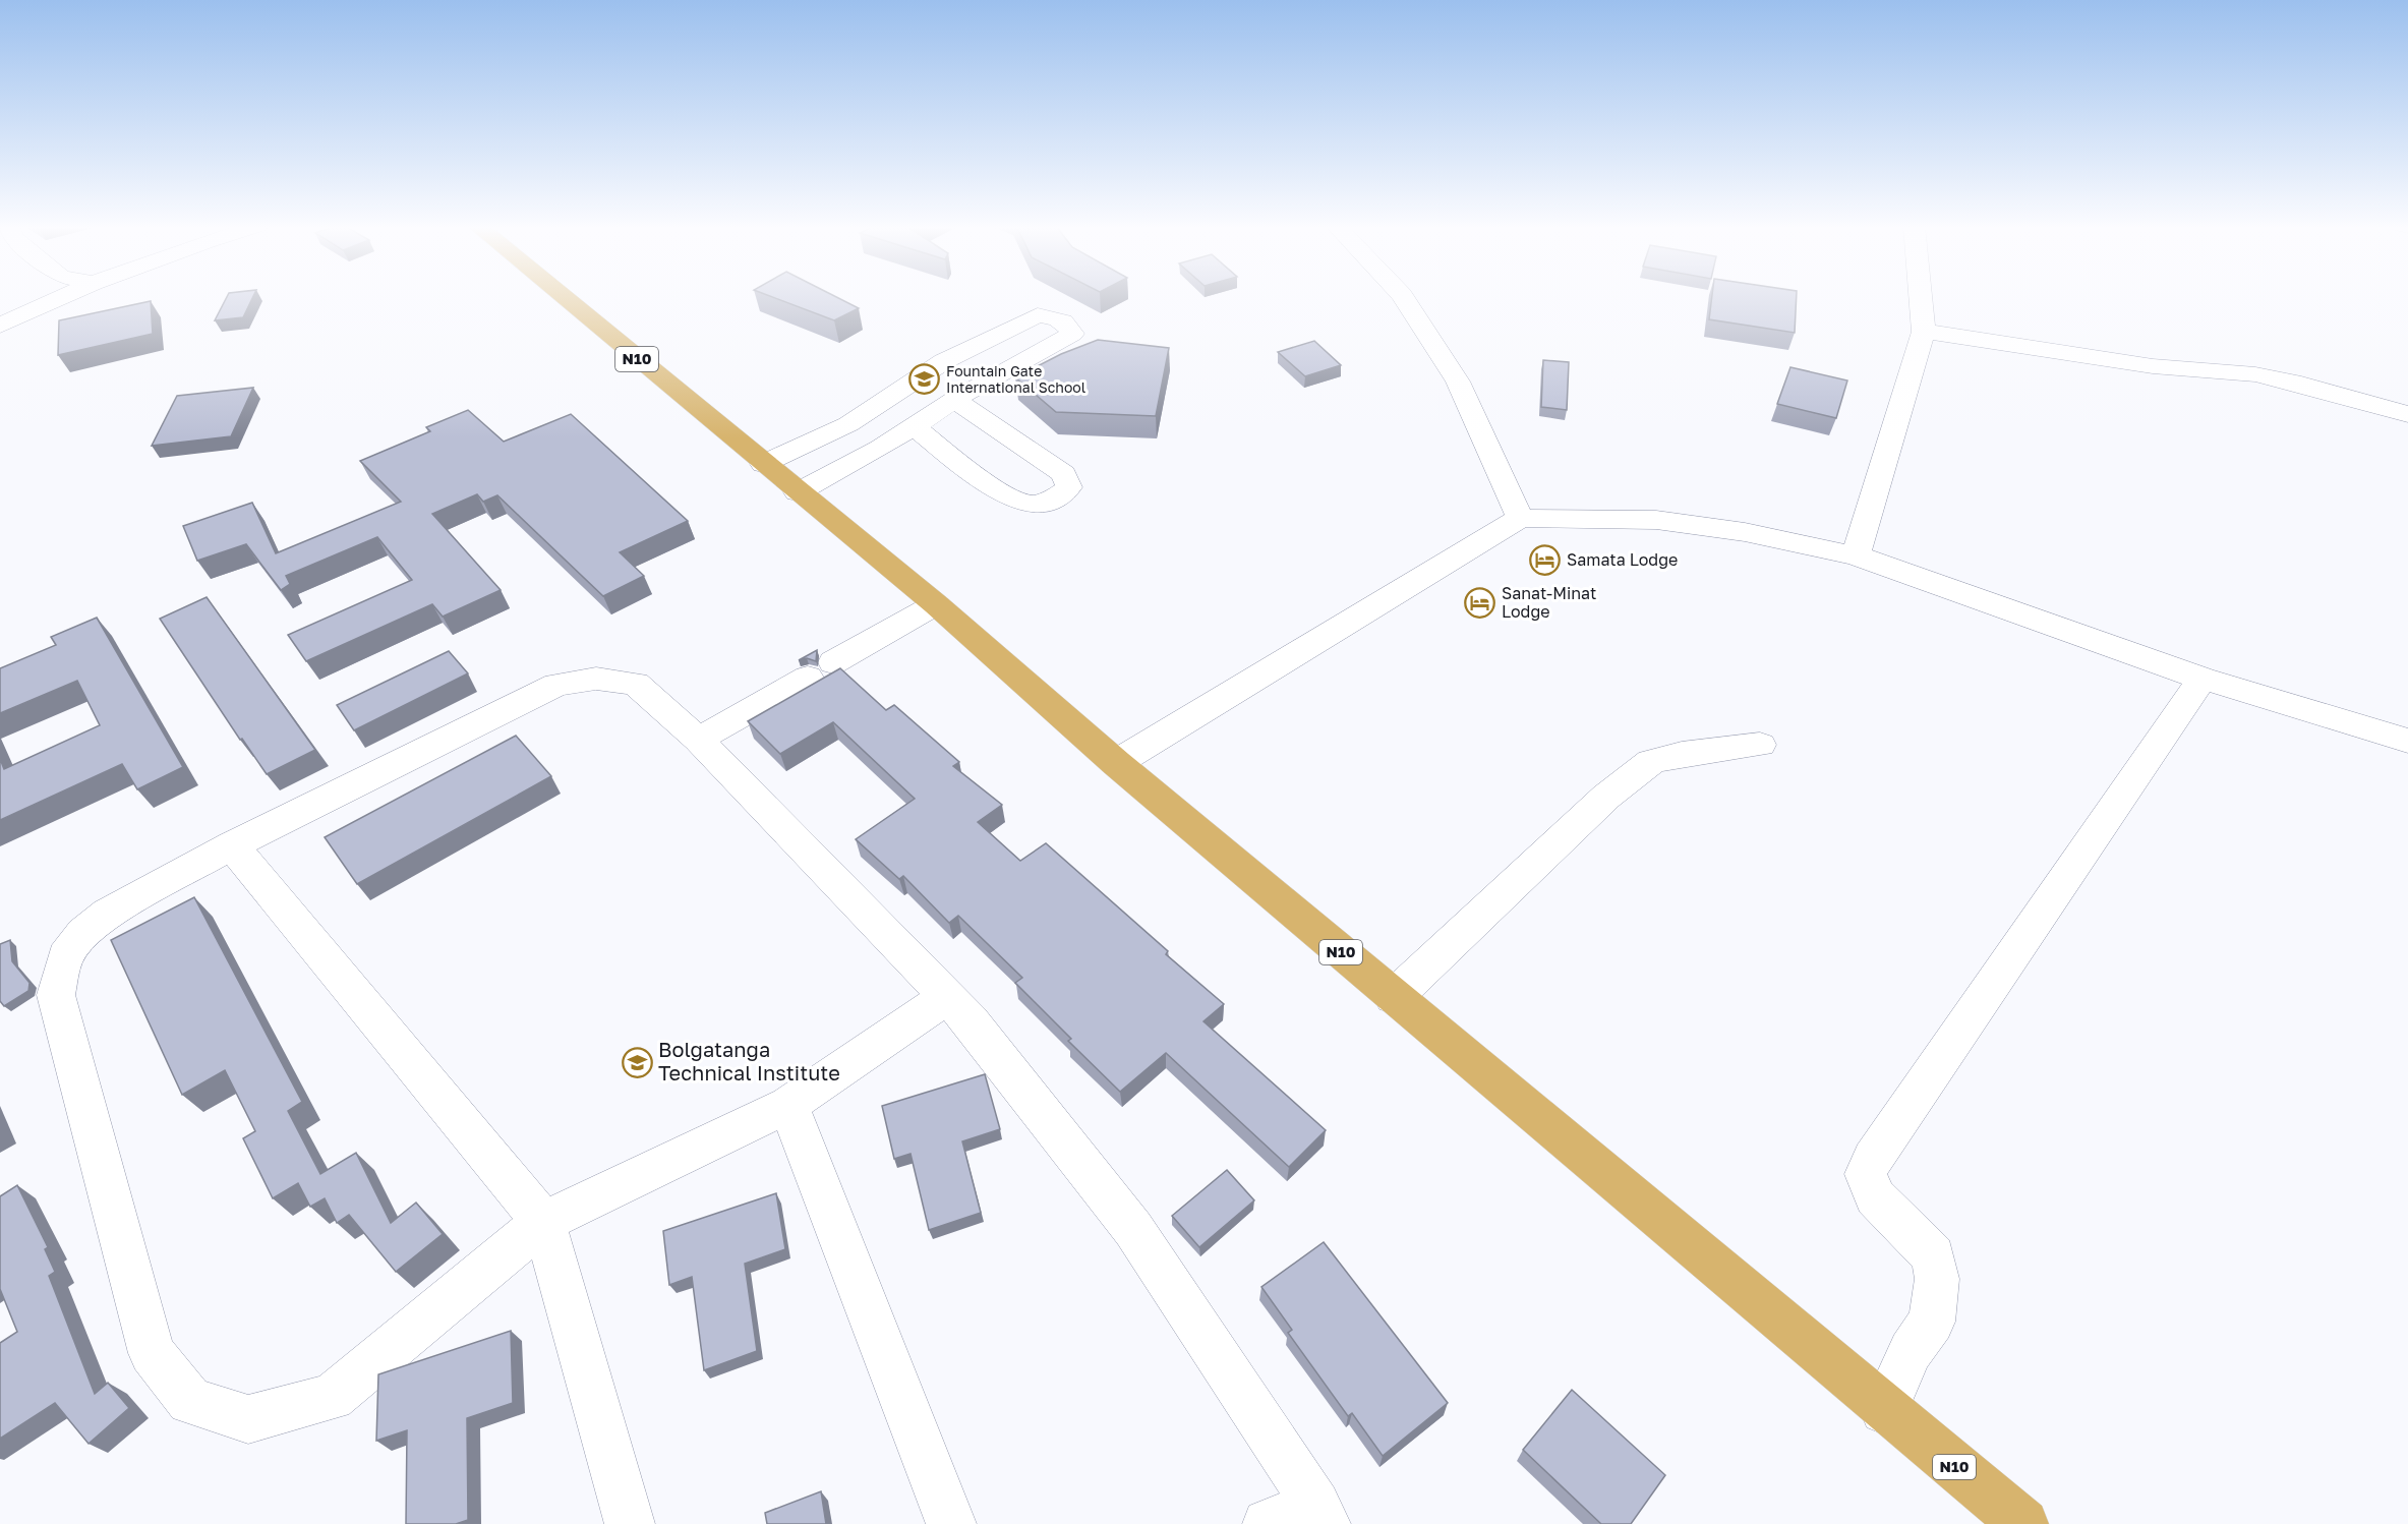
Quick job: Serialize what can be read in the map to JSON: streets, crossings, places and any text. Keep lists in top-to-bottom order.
{
  "streets": {
    "highway": ["N10"]
  },
  "places": {
    "school or university": ["Fountain Gate International School", "Bolgatanga Technical Institute"],
    "hotel": ["Samata Lodge", "Sanat-Minat Lodge"]
  }
}
